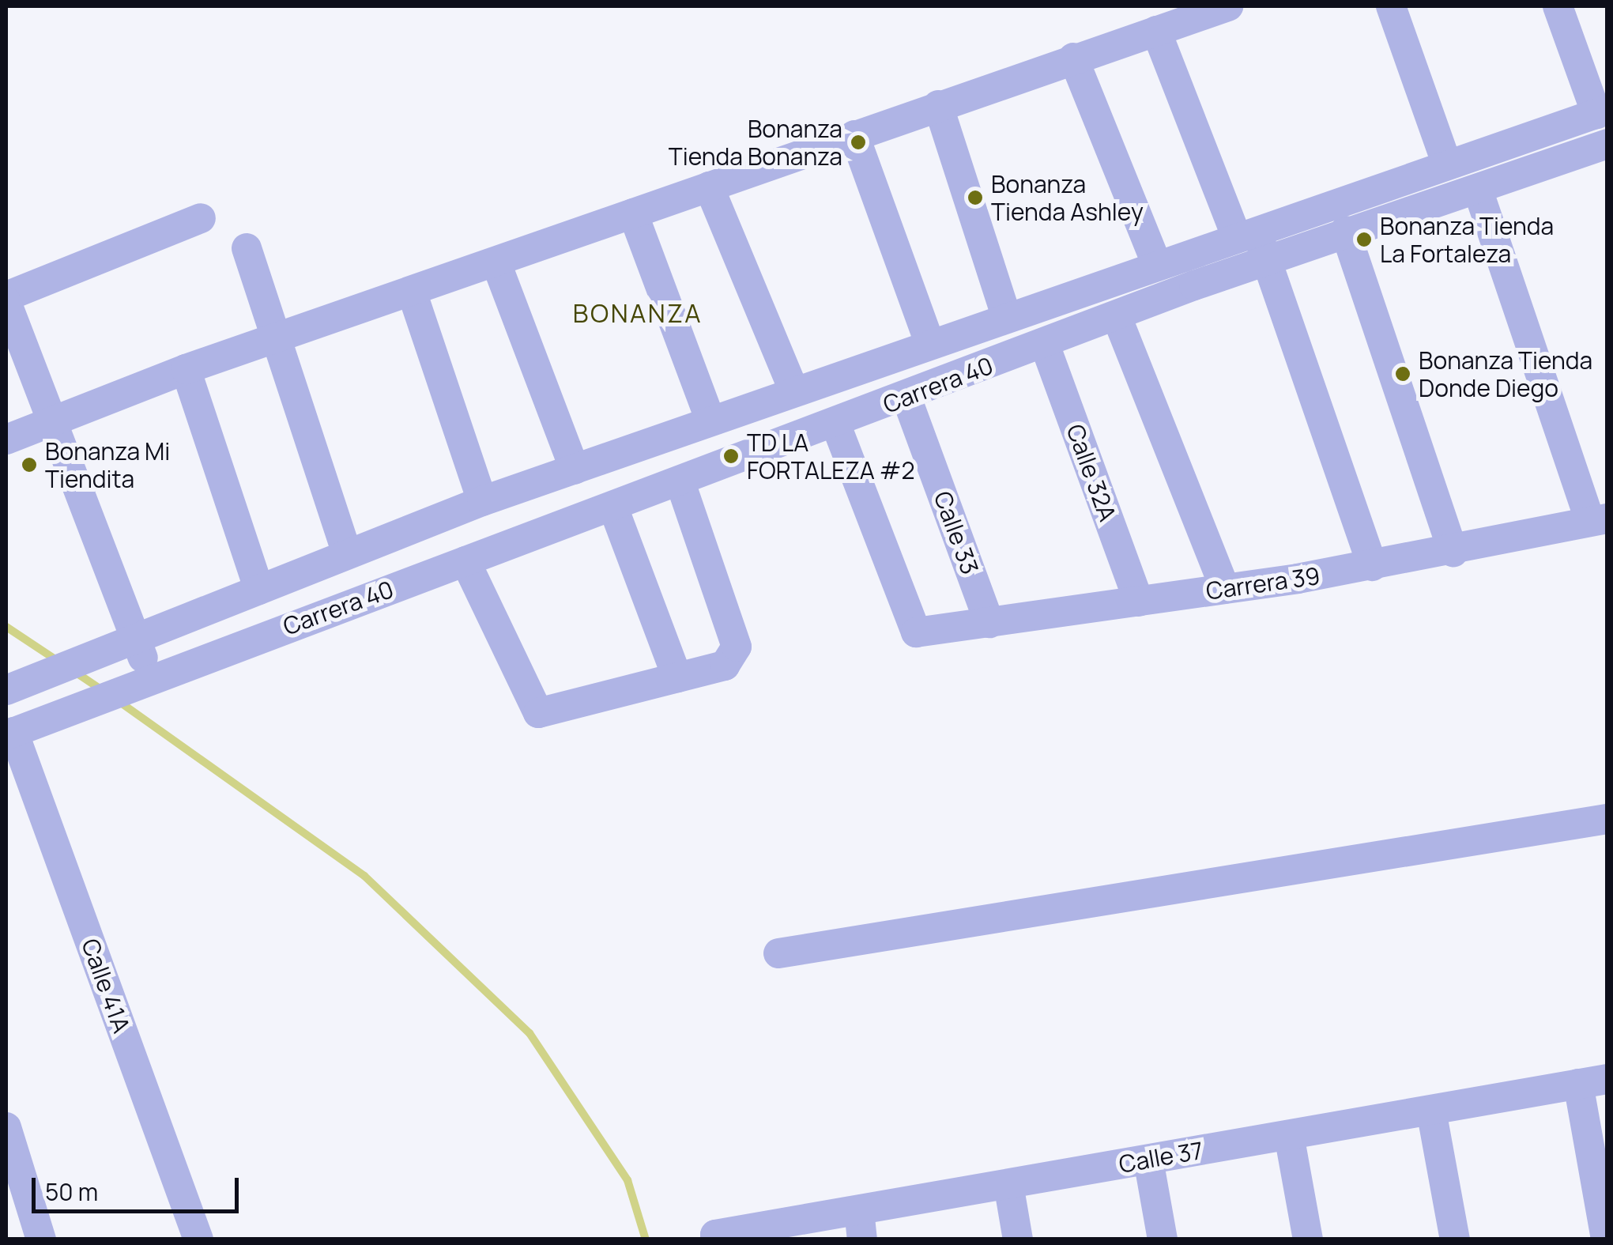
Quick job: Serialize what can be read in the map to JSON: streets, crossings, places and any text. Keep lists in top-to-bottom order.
{
  "streets": {
    "street": [
      "Carrera 40",
      "Calle 32A",
      "Calle 33",
      "Carrera 39",
      "Calle 41A",
      "Calle 37"
    ]
  },
  "crossings": [
    ["Carrera 40", "Calle 32A"],
    ["Carrera 40", "Calle 33"],
    ["Carrera 40", "Carrera 39"],
    ["Carrera 40", "Calle 41A"],
    ["Calle 32A", "Carrera 39"],
    ["Calle 33", "Carrera 39"]
  ],
  "districts": ["BONANZA"],
  "places": [
    "Bonanza Tienda Bonanza",
    "Bonanza Tienda Ashley",
    "Bonanza Tienda La Fortaleza",
    "Bonanza Tienda Donde Diego",
    "TD LA FORTALEZA #2",
    "Bonanza Mi Tiendita"
  ],
  "scale_bar": "50 m"
}
